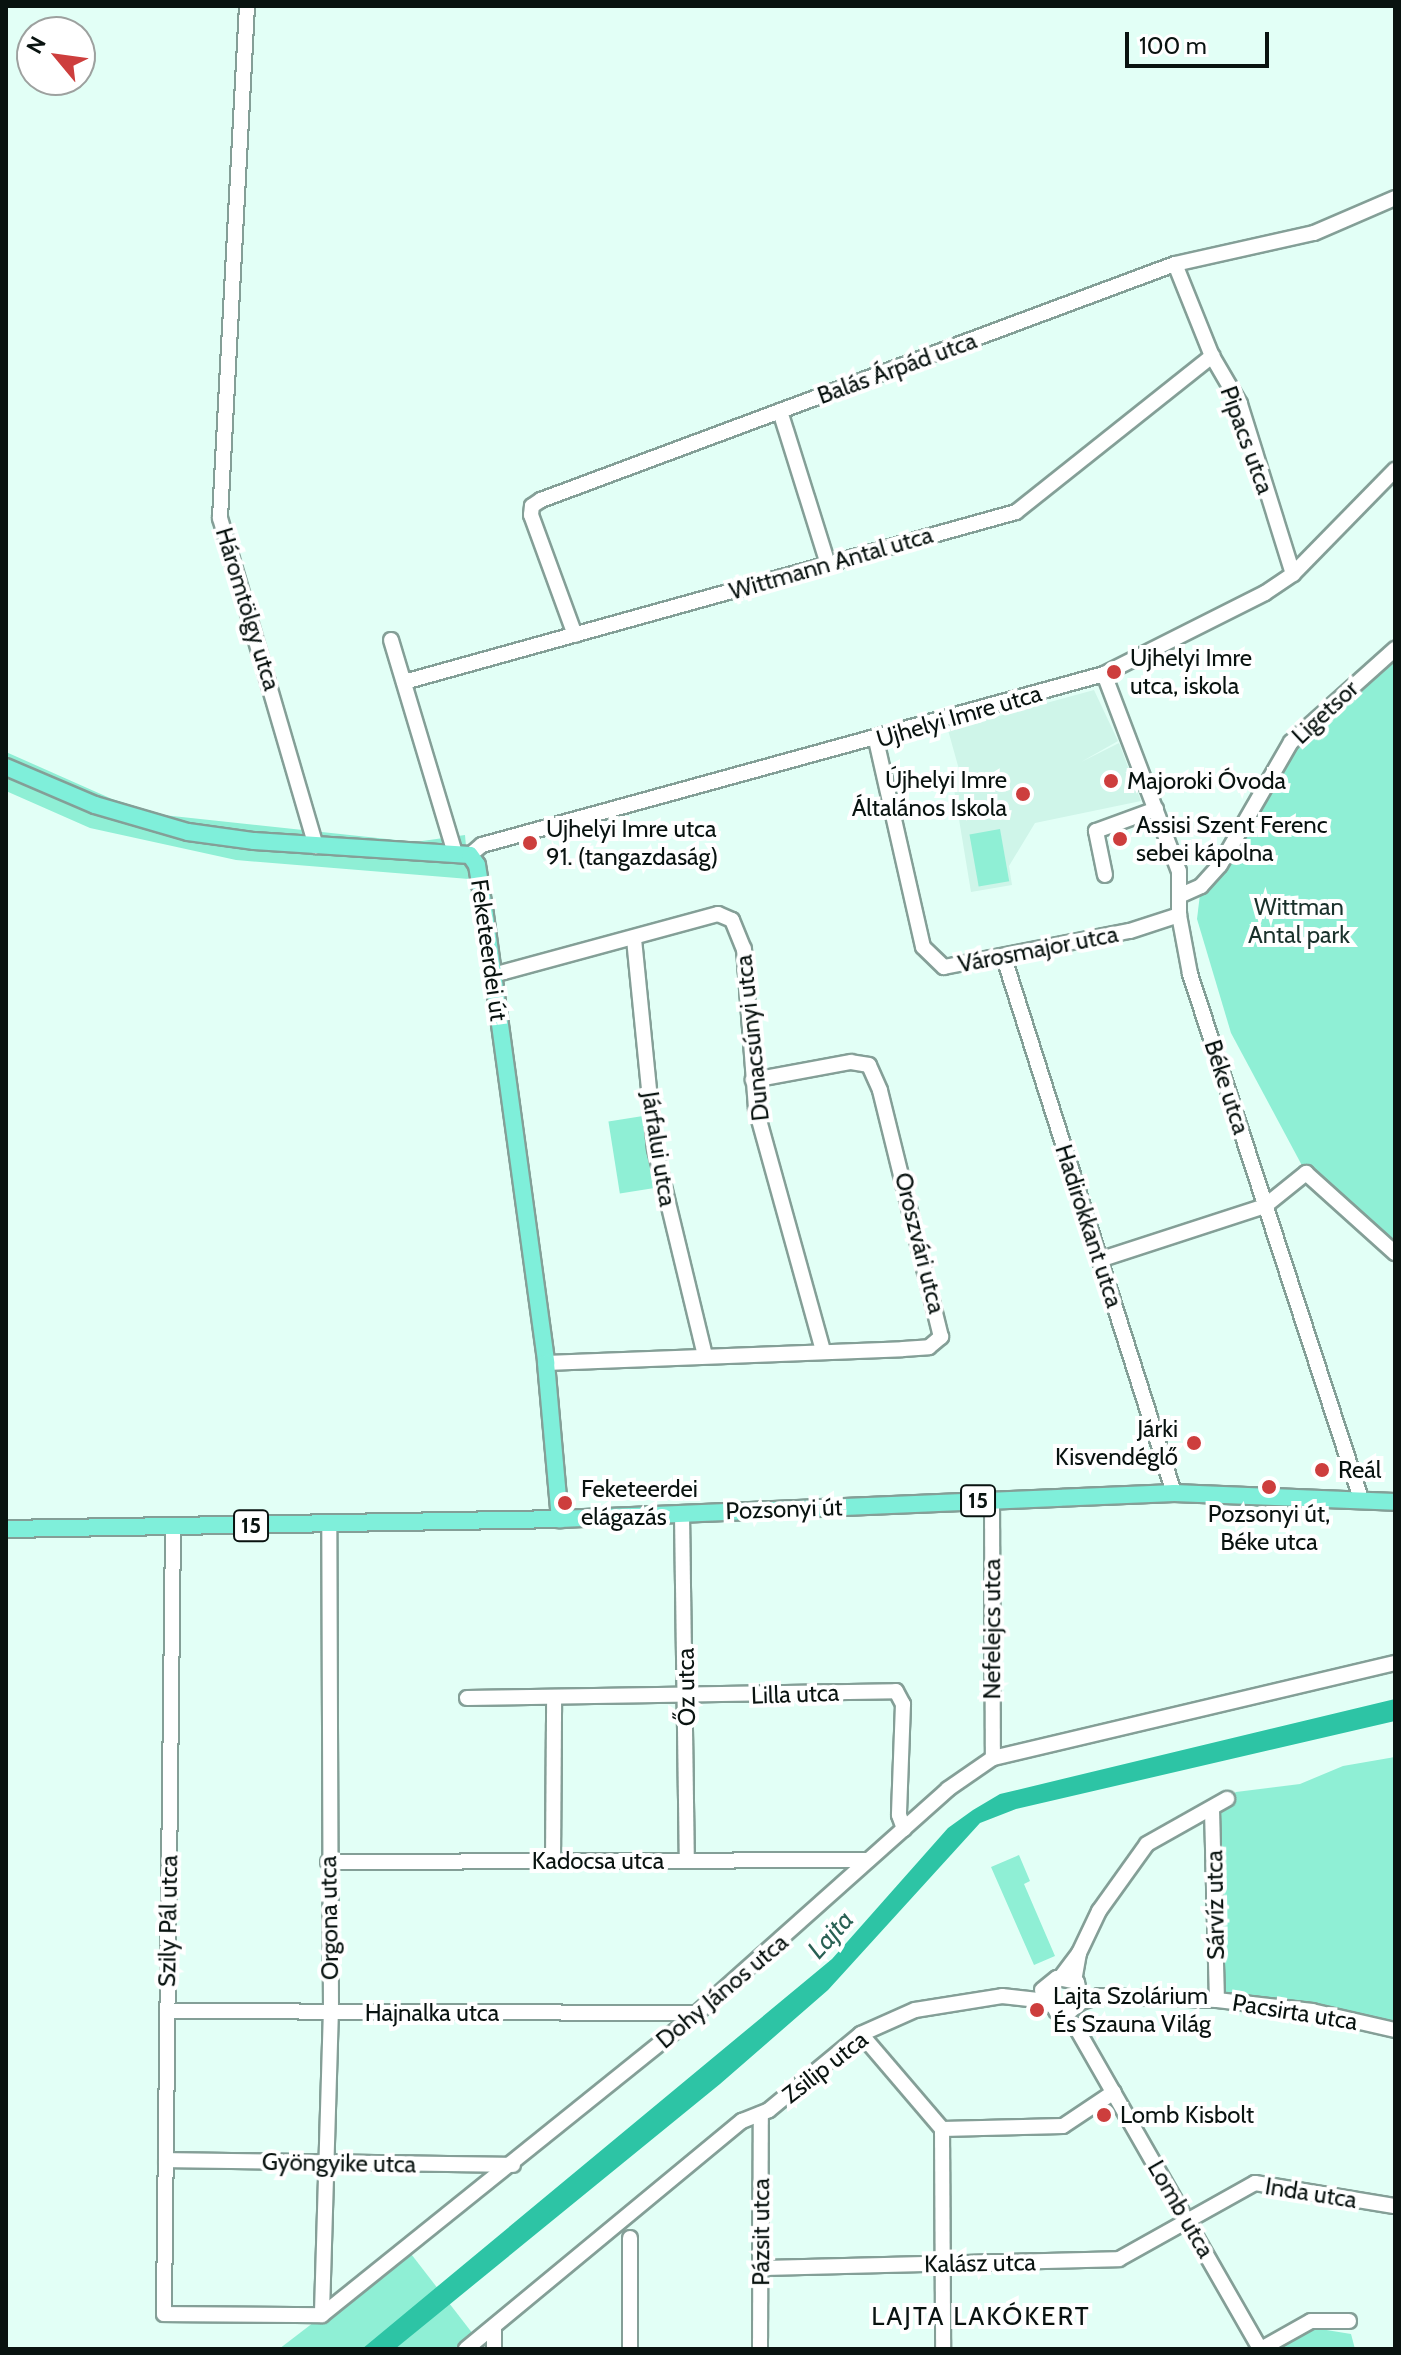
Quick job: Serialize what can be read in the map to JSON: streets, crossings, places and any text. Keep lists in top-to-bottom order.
{
  "streets": {
    "main road": ["Feketeerdei út", "15", "Pozsonyi út"],
    "street": [
      "Balás Árpád utca",
      "Pipacs utca",
      "Wittmann Antal utca",
      "Háromtölgy utca",
      "Ligetsor",
      "Ujhelyi Imre utca",
      "Városmajor utca",
      "Dunacsúnyi utca",
      "Béke utca",
      "Járfalui utca",
      "Hadirokkant utca",
      "Oroszvári utca",
      "Nefelejcs utca",
      "Őz utca",
      "Lilla utca",
      "Kadocsa utca",
      "Sárvíz utca",
      "Orgona utca",
      "Szily Pál utca",
      "Dohy János utca",
      "Pacsirta utca",
      "Hajnalka utca",
      "Zsilip utca",
      "Gyöngyike utca",
      "Inda utca",
      "Lomb utca",
      "Pázsit utca",
      "Kalász utca"
    ]
  },
  "crossings": [
    ["Balás Árpád utca", "Pipacs utca"],
    ["Balás Árpád utca", "Wittmann Antal utca"],
    ["Pipacs utca", "Wittmann Antal utca"],
    ["Pipacs utca", "Ujhelyi Imre utca"],
    ["Háromtölgy utca", "Feketeerdei út"],
    ["Ligetsor", "Béke utca"],
    ["Ujhelyi Imre utca", "Városmajor utca"],
    ["Ujhelyi Imre utca", "Feketeerdei út"],
    ["Ujhelyi Imre utca", "Béke utca"],
    ["Városmajor utca", "Béke utca"],
    ["Városmajor utca", "Hadirokkant utca"],
    ["Feketeerdei út", "Dunacsúnyi utca"],
    ["Feketeerdei út", "Oroszvári utca"],
    ["Feketeerdei út", "Pozsonyi út"],
    ["Dunacsúnyi utca", "Járfalui utca"],
    ["Dunacsúnyi utca", "Oroszvári utca"],
    ["Béke utca", "Pozsonyi út"],
    ["Járfalui utca", "Oroszvári utca"],
    ["Hadirokkant utca", "Pozsonyi út"],
    ["15", "Pozsonyi út"],
    ["15", "Szily Pál utca"],
    ["Pozsonyi út", "Nefelejcs utca"],
    ["Pozsonyi út", "Őz utca"],
    ["Pozsonyi út", "Orgona utca"],
    ["Pozsonyi út", "Szily Pál utca"],
    ["Nefelejcs utca", "Dohy János utca"],
    ["Őz utca", "Lilla utca"],
    ["Őz utca", "Kadocsa utca"],
    ["Lilla utca", "Dohy János utca"],
    ["Kadocsa utca", "Orgona utca"],
    ["Kadocsa utca", "Dohy János utca"],
    ["Sárvíz utca", "Pacsirta utca"],
    ["Sárvíz utca", "Lomb utca"],
    ["Orgona utca", "Szily Pál utca"],
    ["Orgona utca", "Dohy János utca"],
    ["Orgona utca", "Hajnalka utca"],
    ["Orgona utca", "Gyöngyike utca"],
    ["Szily Pál utca", "Dohy János utca"],
    ["Szily Pál utca", "Hajnalka utca"],
    ["Szily Pál utca", "Gyöngyike utca"],
    ["Dohy János utca", "Hajnalka utca"],
    ["Dohy János utca", "Gyöngyike utca"],
    ["Zsilip utca", "Pázsit utca"],
    ["Inda utca", "Lomb utca"],
    ["Inda utca", "Kalász utca"],
    ["Lomb utca", "Kalász utca"],
    ["Pázsit utca", "Kalász utca"]
  ],
  "districts": ["LAJTA LAKÓKERT"],
  "water": ["Lajta"],
  "parks": ["Wittman Antal park"],
  "places": [
    "Ujhelyi Imre utca, iskola",
    "Majoroki Óvoda",
    "Újhelyi Imre Általános Iskola",
    "Assisi Szent Ferenc sebei kápolna",
    "Ujhelyi Imre utca 91. (tangazdaság)",
    "Járki Kisvendéglő",
    "Reál",
    "Pozsonyi út, Béke utca",
    "Feketeerdei elágazás",
    "Lajta Szolárium És Szauna Világ",
    "Lomb Kisbolt"
  ],
  "scale_bar": "100 m",
  "north": "top left"
}
